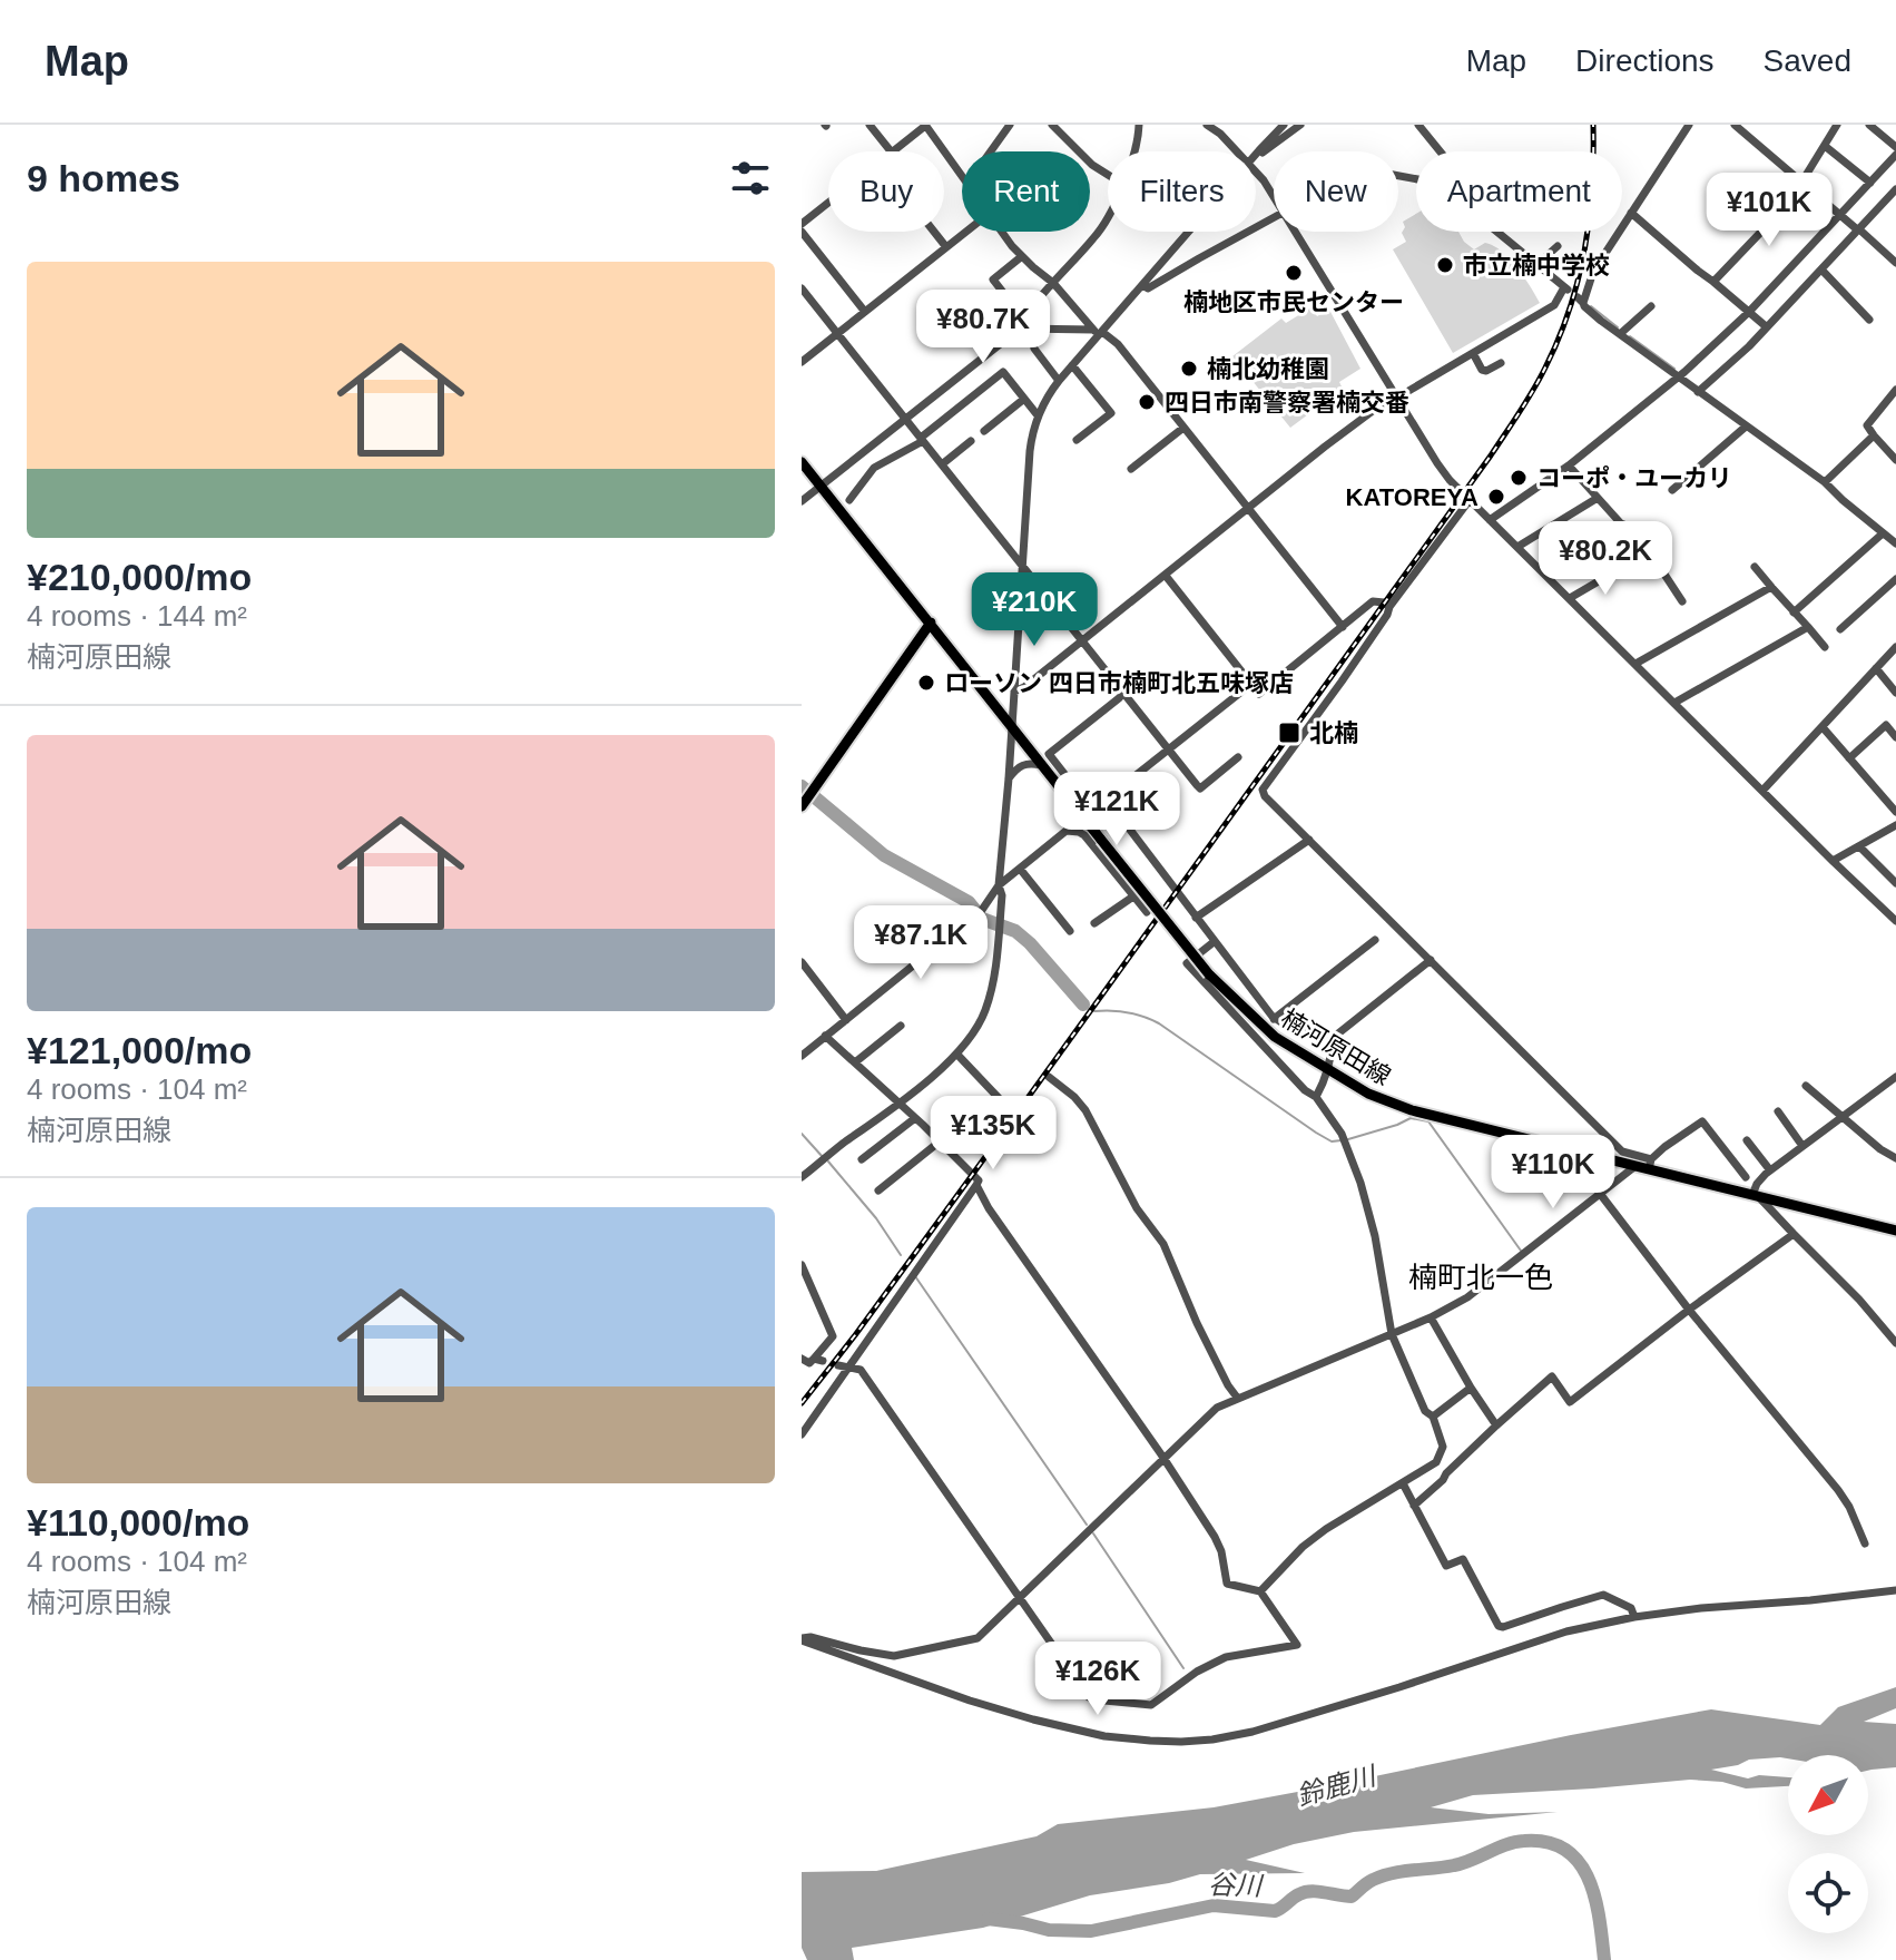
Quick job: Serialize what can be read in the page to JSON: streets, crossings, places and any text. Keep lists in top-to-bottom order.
{
  "streets": {
    "main road": ["楠河原田線"]
  },
  "districts": ["楠町北一色"],
  "water": ["鈴鹿川", "谷川"],
  "places": {
    "other": [
      "市立楠中学校",
      "楠地区市民センター",
      "楠北幼稚園",
      "四日市南警察署楠交番",
      "コーポ・ユーカリ",
      "KATOREYA",
      "ローソン 四日市楠町北五味塚店"
    ],
    "transit": ["北楠"]
  },
  "north": "bottom left",
  "page": {
    "header": "Map",
    "nav": ["Map", "Directions", "Saved"],
    "heading": "9 homes",
    "chip": [
      "Buy",
      "Rent",
      "Filters",
      "New",
      "Apartment"
    ],
    "price": [
      "¥101K",
      "¥80.7K",
      "¥80.2K",
      "¥210K",
      "¥121K",
      "¥87.1K",
      "¥135K",
      "¥110K",
      "¥126K"
    ],
    "list": [
      {
        "name": "¥210,000/mo",
        "note": "4 rooms · 144 m² · 楠河原田線"
      },
      {
        "name": "¥121,000/mo",
        "note": "4 rooms · 104 m² · 楠河原田線"
      },
      {
        "name": "¥110,000/mo",
        "note": "4 rooms · 104 m² · 楠河原田線"
      }
    ]
  }
}
